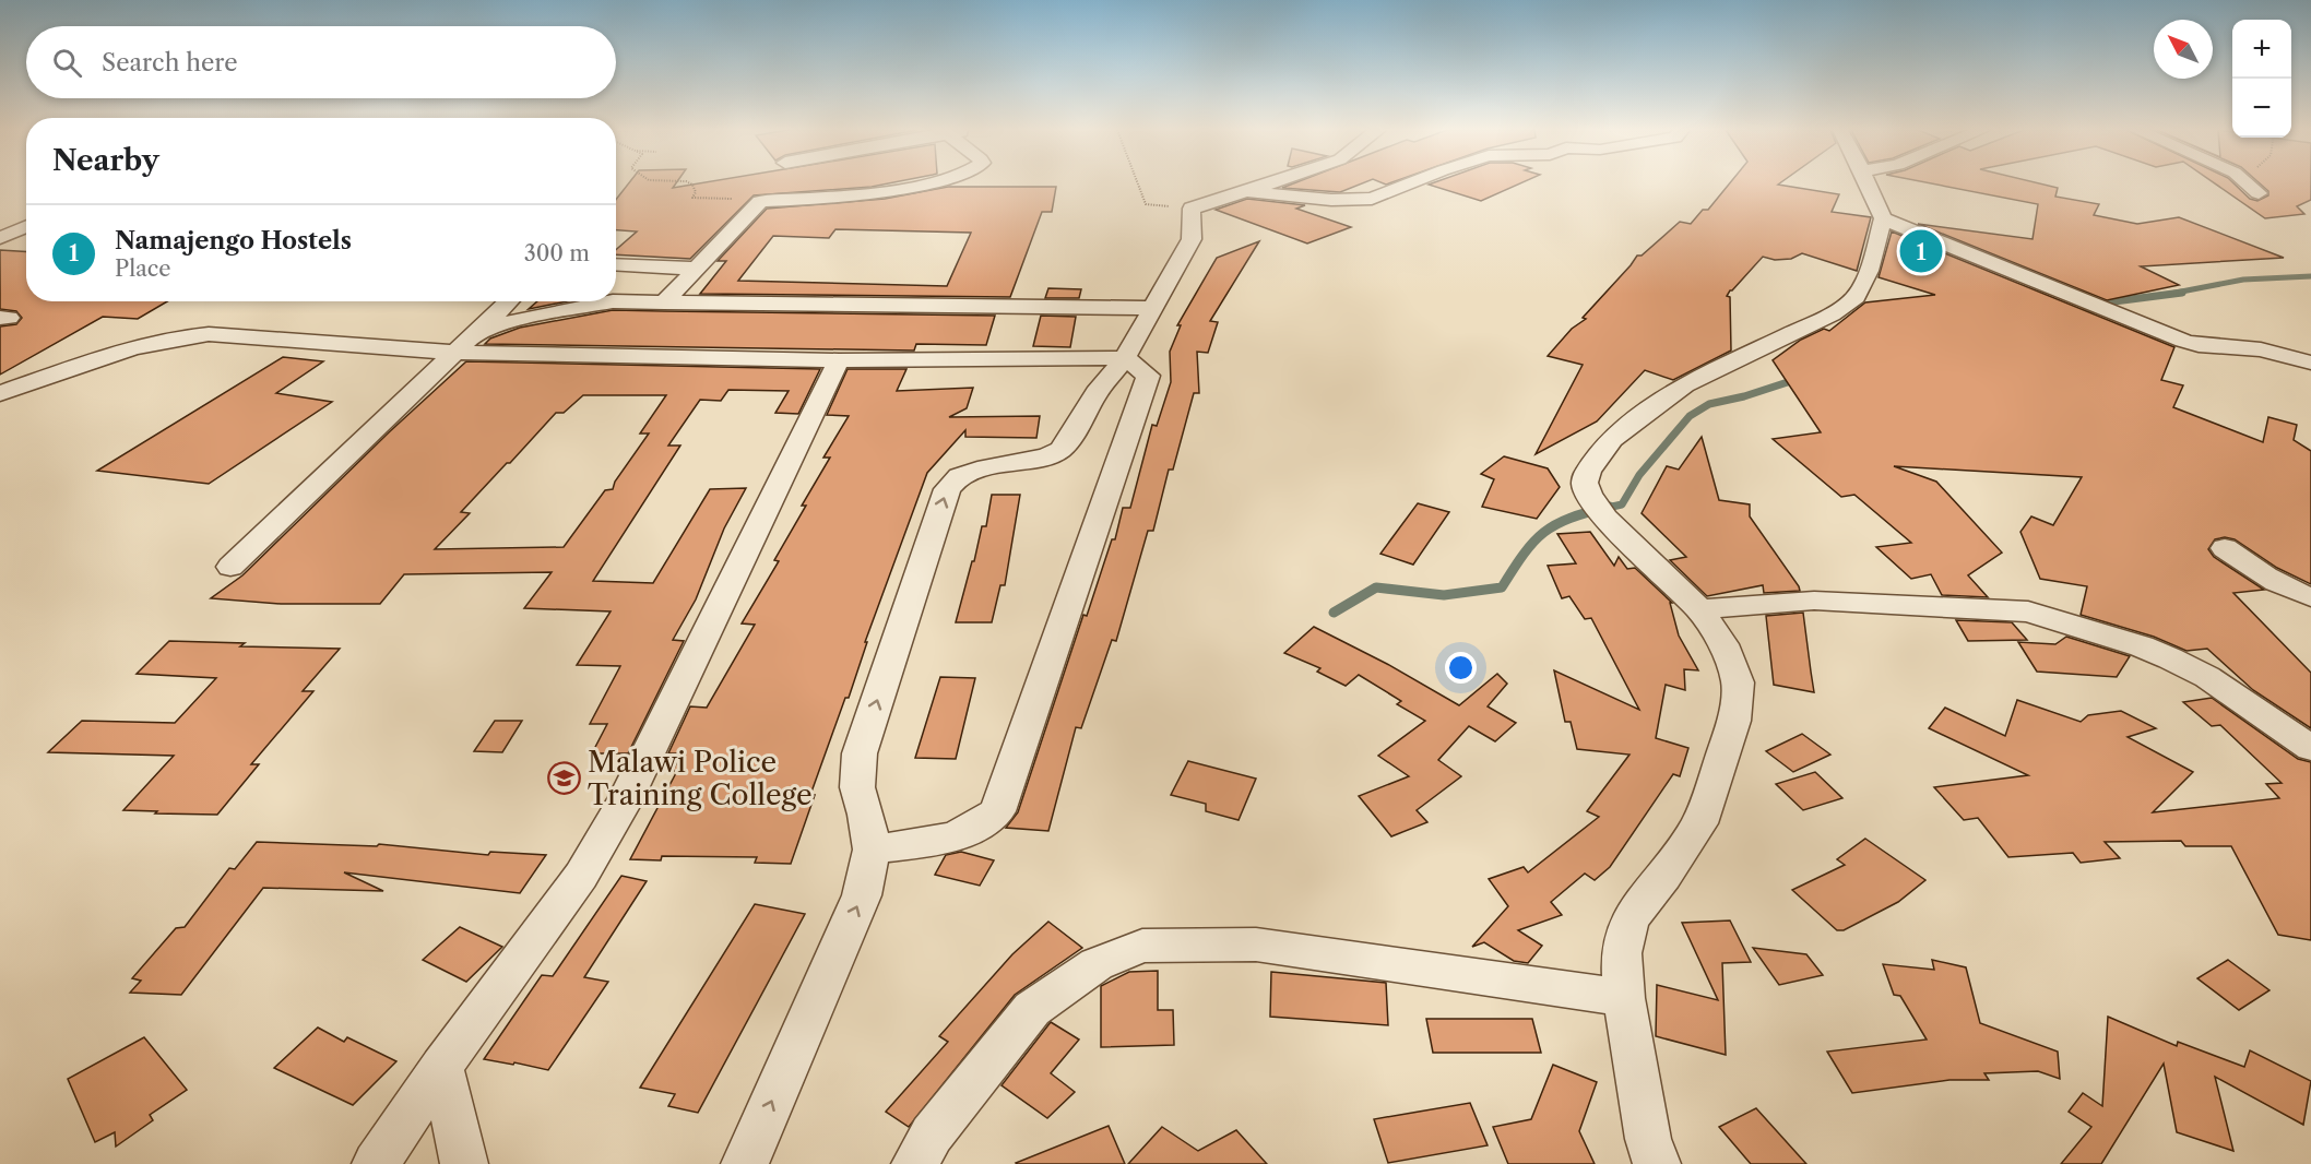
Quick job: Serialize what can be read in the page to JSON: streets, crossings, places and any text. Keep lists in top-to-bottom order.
{
  "places": {
    "school or university": ["Malawi Police Training College"]
  },
  "north": "top left",
  "page": {
    "map_buttons": ["+", "−"],
    "search": "Search here",
    "heading": "Nearby",
    "list": [
      {
        "mark": "1",
        "name": "Namajengo Hostels",
        "note": "Place",
        "value": "300 m"
      }
    ],
    "pins": "1"
  }
}
